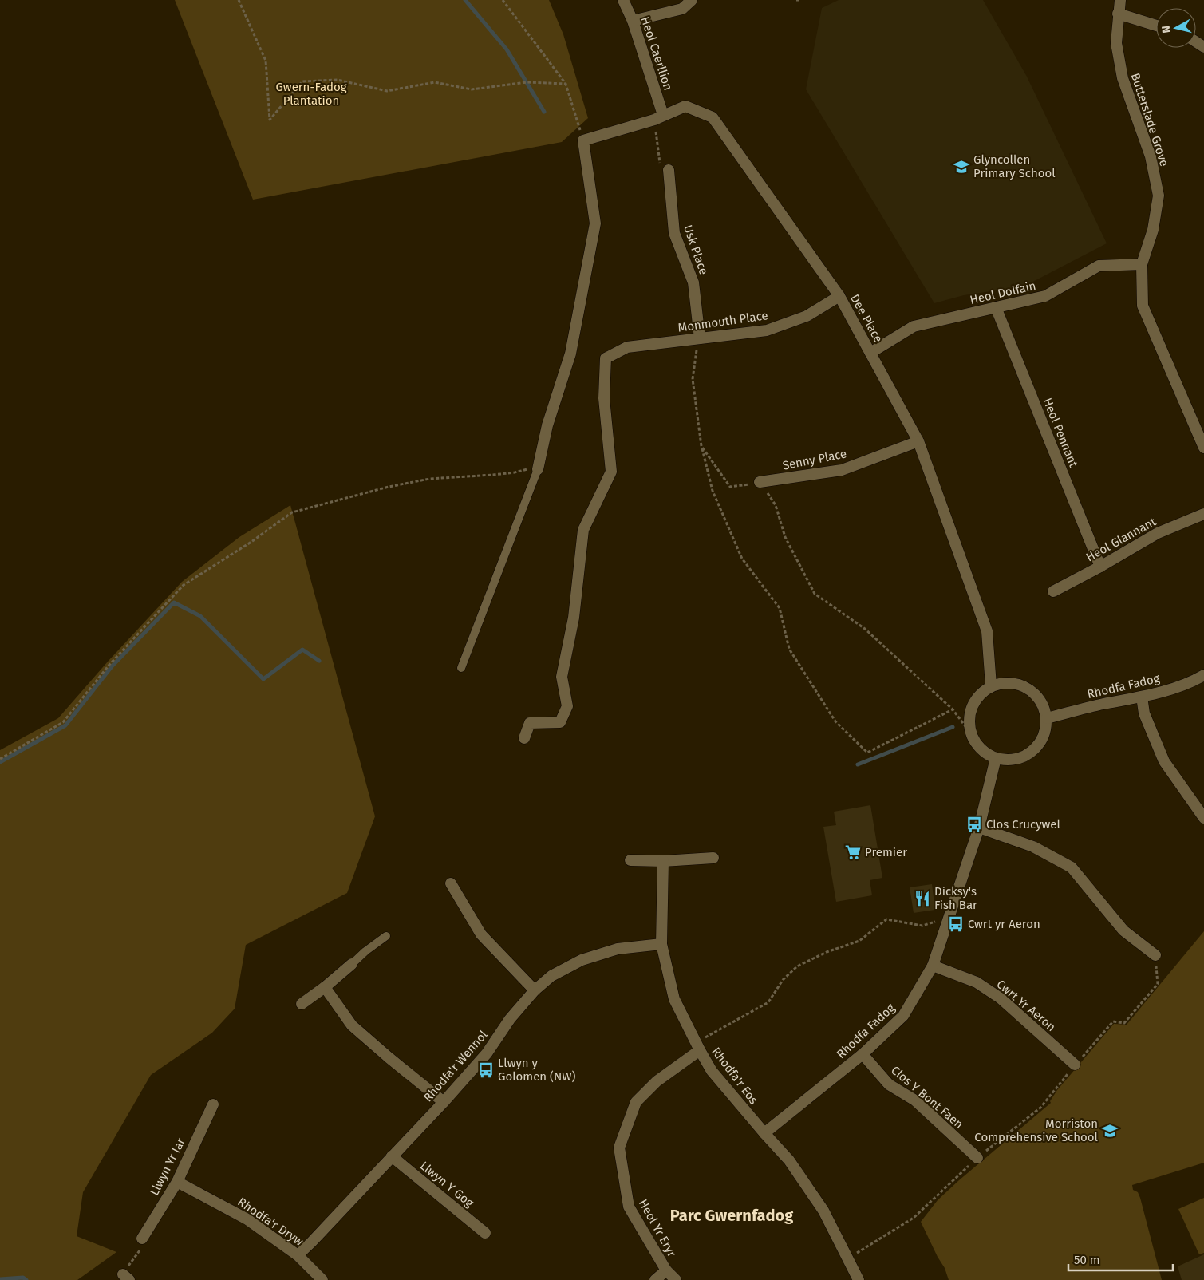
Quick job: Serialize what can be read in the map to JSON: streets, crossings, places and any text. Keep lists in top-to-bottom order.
{
  "streets": {
    "street": [
      "Heol Caerllion",
      "Butterslade Grove",
      "Usk Place",
      "Heol Dolfain",
      "Dee Place",
      "Monmouth Place",
      "Heol Pennant",
      "Senny Place",
      "Heol Glannant",
      "Rhodfa Fadog",
      "Cwrt Yr Aeron",
      "Rhodfa'r Wennol",
      "Rhodfa'r Eos",
      "Clos Y Bont Faen",
      "Llwyn Yr Iar",
      "Llwyn Y Gog",
      "Rhodfa'r Dryw",
      "Heol Yr Eryr"
    ]
  },
  "crossings": [
    ["Heol Caerllion", "Dee Place"],
    ["Butterslade Grove", "Heol Dolfain"],
    ["Usk Place", "Monmouth Place"],
    ["Heol Dolfain", "Dee Place"],
    ["Heol Dolfain", "Heol Pennant"],
    ["Dee Place", "Monmouth Place"],
    ["Dee Place", "Senny Place"],
    ["Dee Place", "Rhodfa Fadog"],
    ["Heol Pennant", "Heol Glannant"],
    ["Rhodfa Fadog", "Cwrt Yr Aeron"],
    ["Rhodfa Fadog", "Rhodfa'r Eos"],
    ["Rhodfa Fadog", "Clos Y Bont Faen"],
    ["Rhodfa'r Wennol", "Rhodfa'r Eos"],
    ["Rhodfa'r Wennol", "Llwyn Y Gog"],
    ["Rhodfa'r Wennol", "Rhodfa'r Dryw"],
    ["Rhodfa'r Eos", "Heol Yr Eryr"],
    ["Llwyn Yr Iar", "Rhodfa'r Dryw"]
  ],
  "districts": ["Parc Gwernfadog"],
  "parks": ["Gwern-Fadog Plantation"],
  "places": {
    "school or university": ["Glyncollen Primary School", "Morriston Comprehensive School"],
    "bus stop": ["Clos Crucywel", "Cwrt yr Aeron", "Llwyn y Golomen (NW)"],
    "supermarket": ["Premier"],
    "restaurant": ["Dicksy's Fish Bar"]
  },
  "scale_bar": "50 m",
  "north": "left"
}
